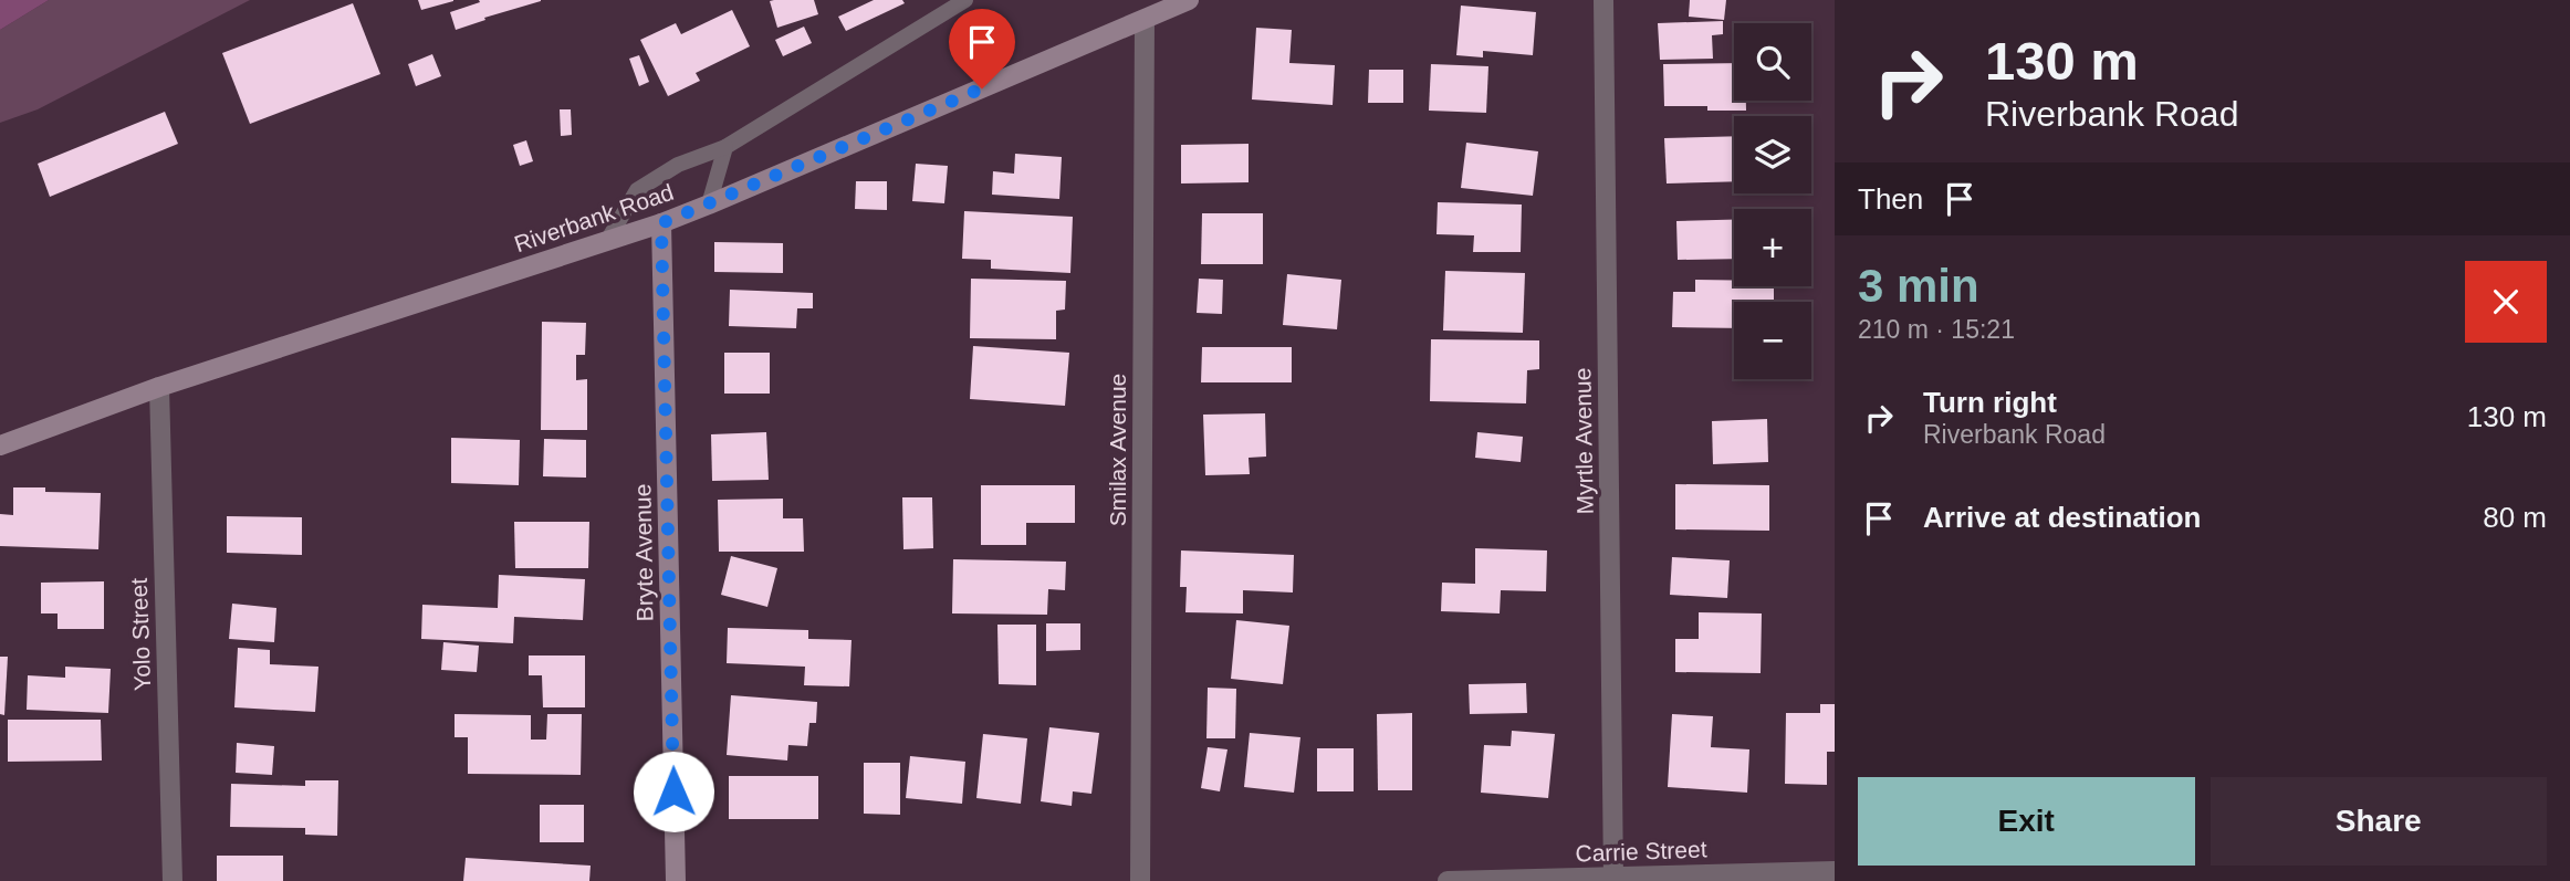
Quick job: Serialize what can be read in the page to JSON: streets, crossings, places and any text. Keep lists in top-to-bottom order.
{
  "streets": {
    "street": [
      "Riverbank Road",
      "Myrtle Avenue",
      "Smilax Avenue",
      "Bryte Avenue",
      "Yolo Street",
      "Carrie Street"
    ]
  },
  "crossings": [
    ["Riverbank Road", "Smilax Avenue"],
    ["Riverbank Road", "Bryte Avenue"],
    ["Riverbank Road", "Yolo Street"],
    ["Myrtle Avenue", "Carrie Street"]
  ],
  "page": {
    "turn": ["130 m", "Riverbank Road"],
    "map_buttons": ["+", "−"],
    "then": "Then",
    "heading": ["3 min", "210 m · 15:21"],
    "list": [
      {
        "name": "Turn right",
        "note": "Riverbank Road",
        "value": "130 m"
      },
      {
        "name": "Arrive at destination",
        "value": "80 m"
      }
    ],
    "buttons": ["Exit", "Share"]
  }
}
